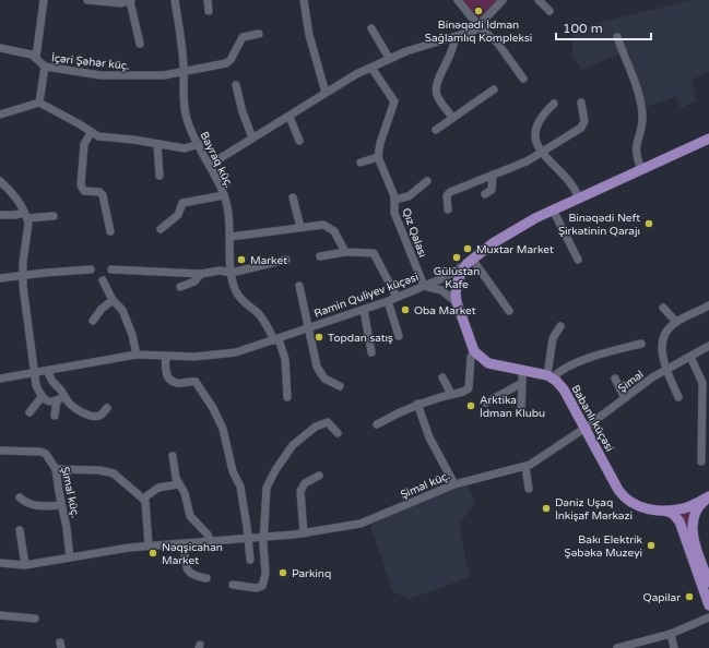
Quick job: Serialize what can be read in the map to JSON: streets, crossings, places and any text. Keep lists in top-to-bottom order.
{
  "streets": {
    "main road": ["Ramin Quliyev küçəsi", "Babanlı küçəsi"],
    "street": [
      "İçəri Şəhər küç.",
      "Bayraq küç.",
      "Qız Qalası",
      "Şimal",
      "Şimal küç."
    ]
  },
  "crossings": [
    ["İçəri Şəhər küç.", "Bayraq küç."],
    ["Bayraq küç.", "Ramin Quliyev küçəsi"],
    ["Qız Qalası", "Ramin Quliyev küçəsi"],
    ["Şimal", "Babanlı küçəsi"],
    ["Şimal", "Şimal küç."],
    ["Babanlı küçəsi", "Şimal küç."]
  ],
  "places": [
    "Binəqədi İdman Sağlamlıq Kompleksi",
    "Binəqədi Neft Şirkətinin Qarajı",
    "Muxtar Market",
    "Gülüstan Kafe",
    "Market",
    "Oba Market",
    "Topdan satış",
    "Arktika İdman Klubu",
    "Dəniz Uşaq İnkişaf Mərkəzi",
    "Bakı Elektrik Şəbəkə Muzeyi",
    "Nəqşicahan Market",
    "Parkinq",
    "Qapilar"
  ],
  "scale_bar": "100 m"
}
